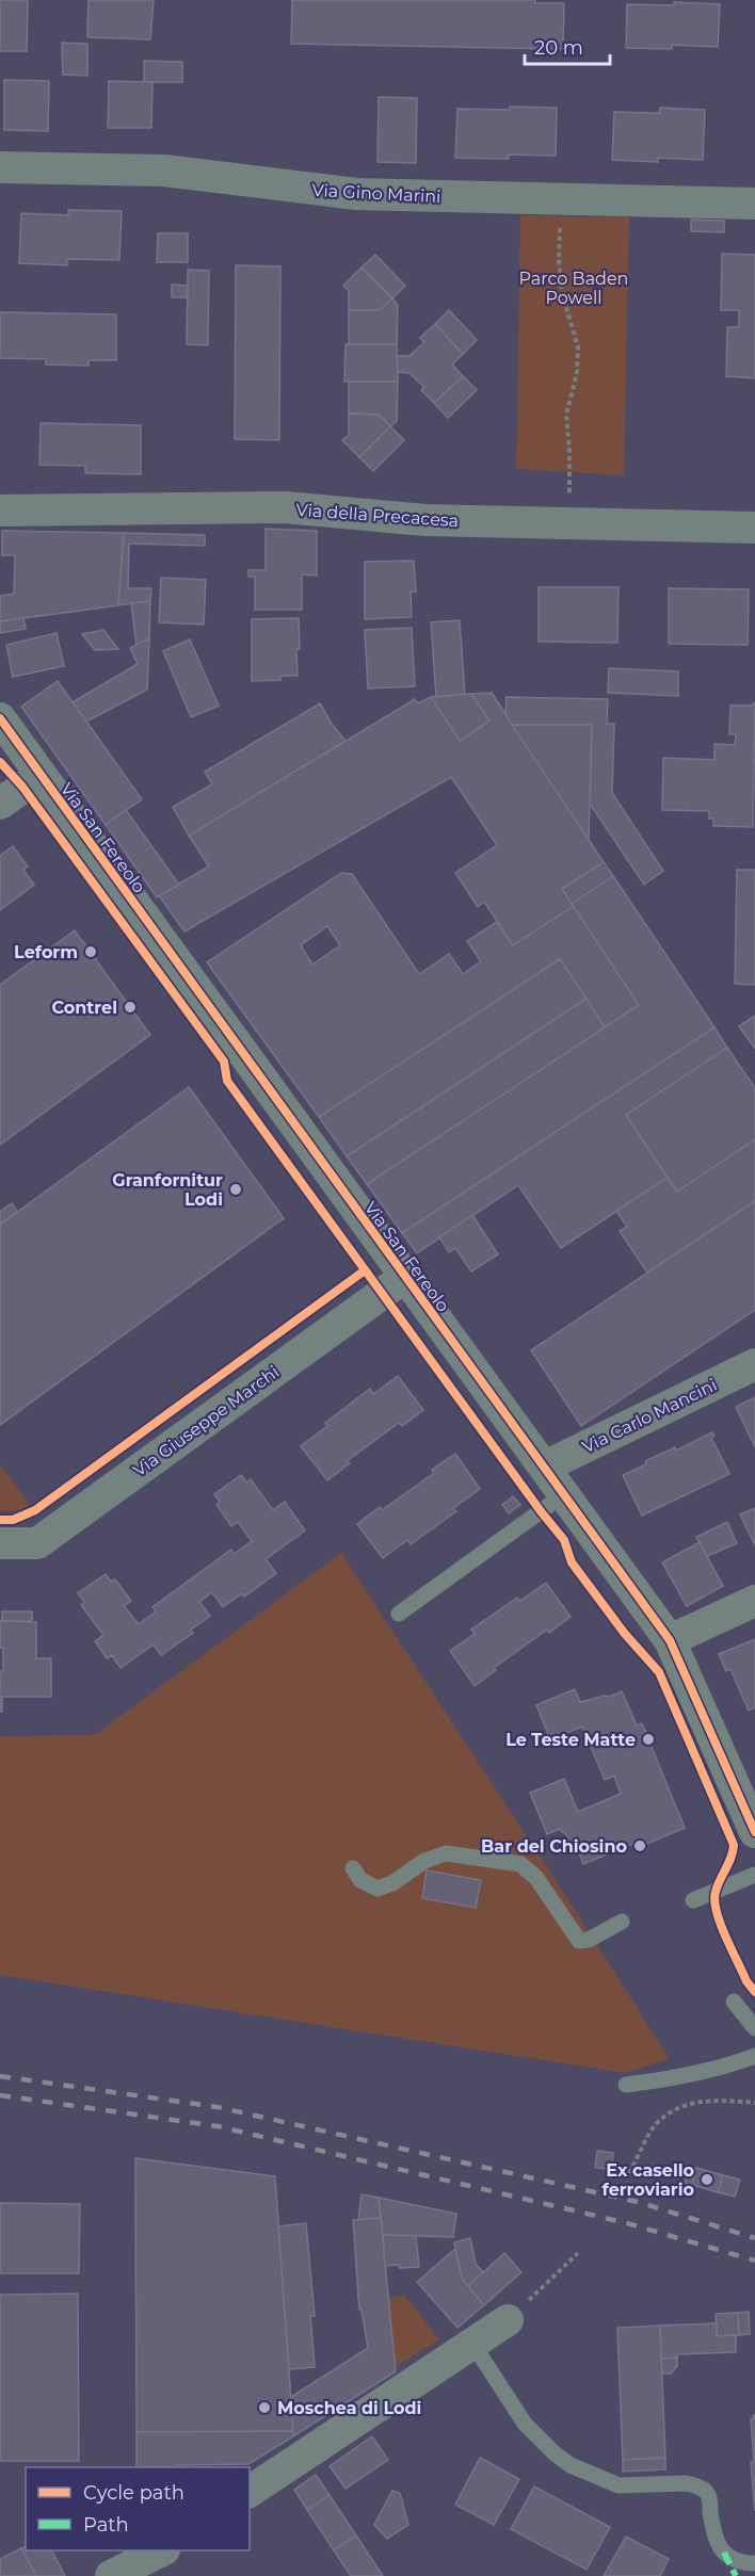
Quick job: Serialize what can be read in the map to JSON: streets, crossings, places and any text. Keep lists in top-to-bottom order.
{
  "streets": {
    "street": [
      "Via Gino Marini",
      "Via della Precacesa",
      "Via San Fereolo",
      "Via Carlo Mancini",
      "Via Giuseppe Marchi"
    ]
  },
  "crossings": [
    ["Via San Fereolo", "Via Carlo Mancini"],
    ["Via San Fereolo", "Via Giuseppe Marchi"]
  ],
  "parks": ["Parco Baden Powell"],
  "places": [
    "Leform",
    "Contrel",
    "Granfornitur Lodi",
    "Le Teste Matte",
    "Bar del Chiosino",
    "Ex casello ferroviario",
    "Moschea di Lodi"
  ],
  "legend": ["Cycle path", "Path"],
  "scale_bar": "20 m"
}
